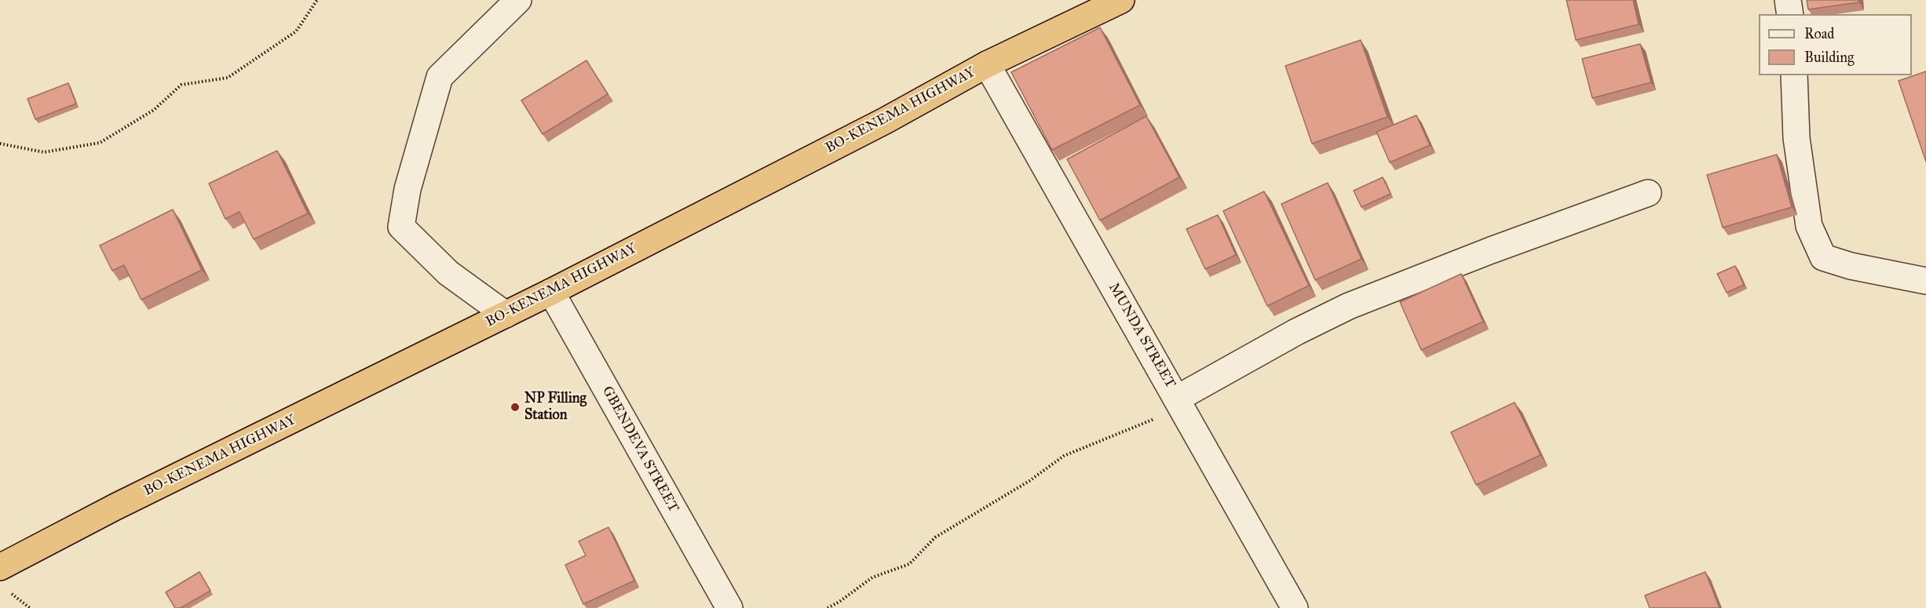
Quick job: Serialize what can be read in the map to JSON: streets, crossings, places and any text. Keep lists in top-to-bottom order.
{
  "streets": {
    "highway": ["BO-KENEMA HIGHWAY"],
    "street": ["MUNDA STREET", "GBENDEVA STREET"]
  },
  "crossings": [
    ["BO-KENEMA HIGHWAY", "MUNDA STREET"],
    ["BO-KENEMA HIGHWAY", "GBENDEVA STREET"]
  ],
  "places": ["NP Filling Station"],
  "legend": ["Road", "Building"]
}
